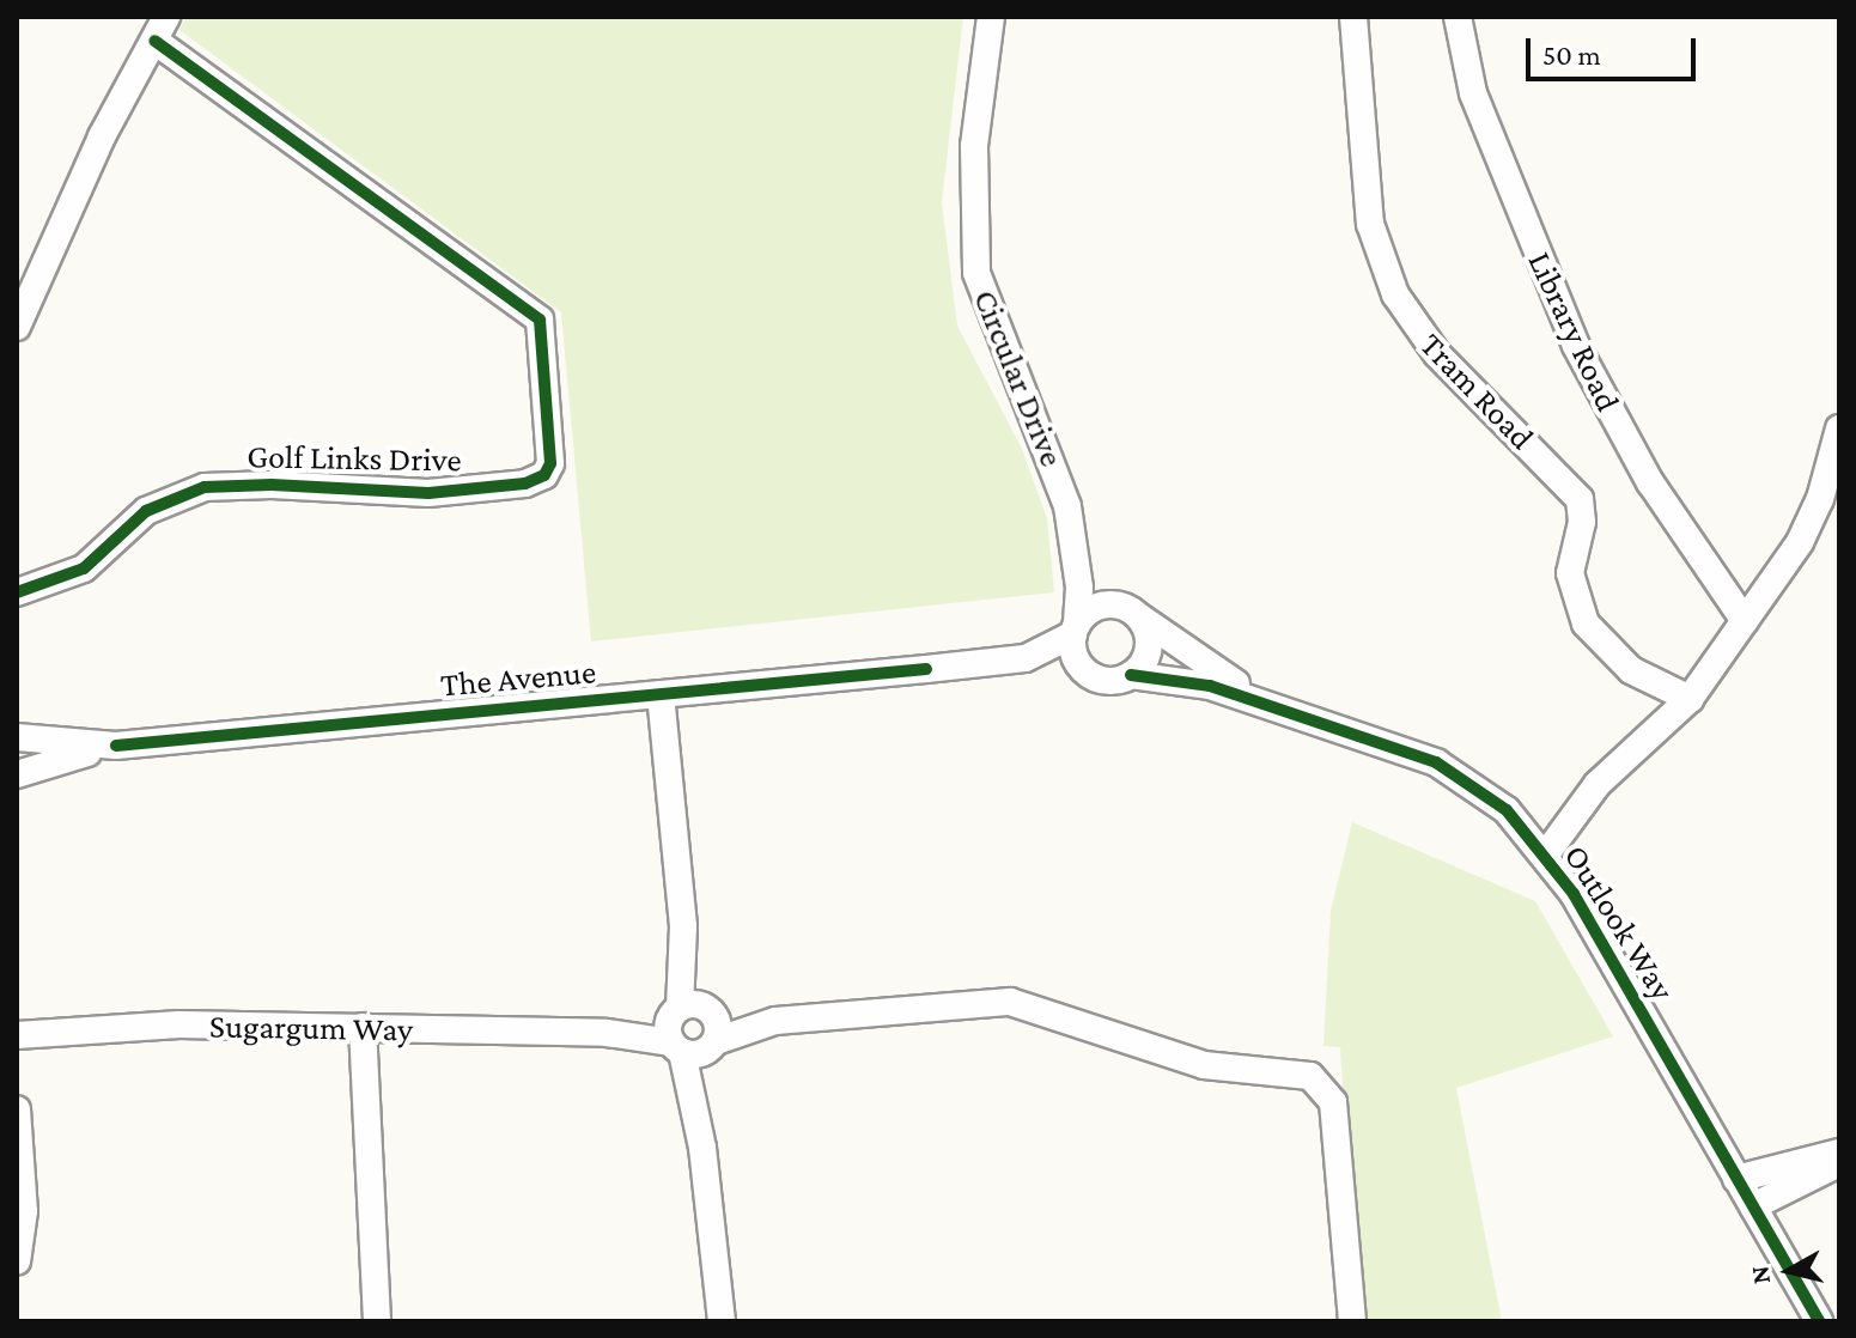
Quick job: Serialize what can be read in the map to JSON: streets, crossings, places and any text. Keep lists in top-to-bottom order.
{
  "streets": {
    "street": [
      "Library Road",
      "Circular Drive",
      "Tram Road",
      "Golf Links Drive",
      "The Avenue",
      "Outlook Way",
      "Sugargum Way"
    ]
  },
  "crossings": [
    ["Circular Drive", "The Avenue"],
    ["Circular Drive", "Outlook Way"],
    ["The Avenue", "Outlook Way"]
  ],
  "scale_bar": "50 m",
  "north": "left"
}
